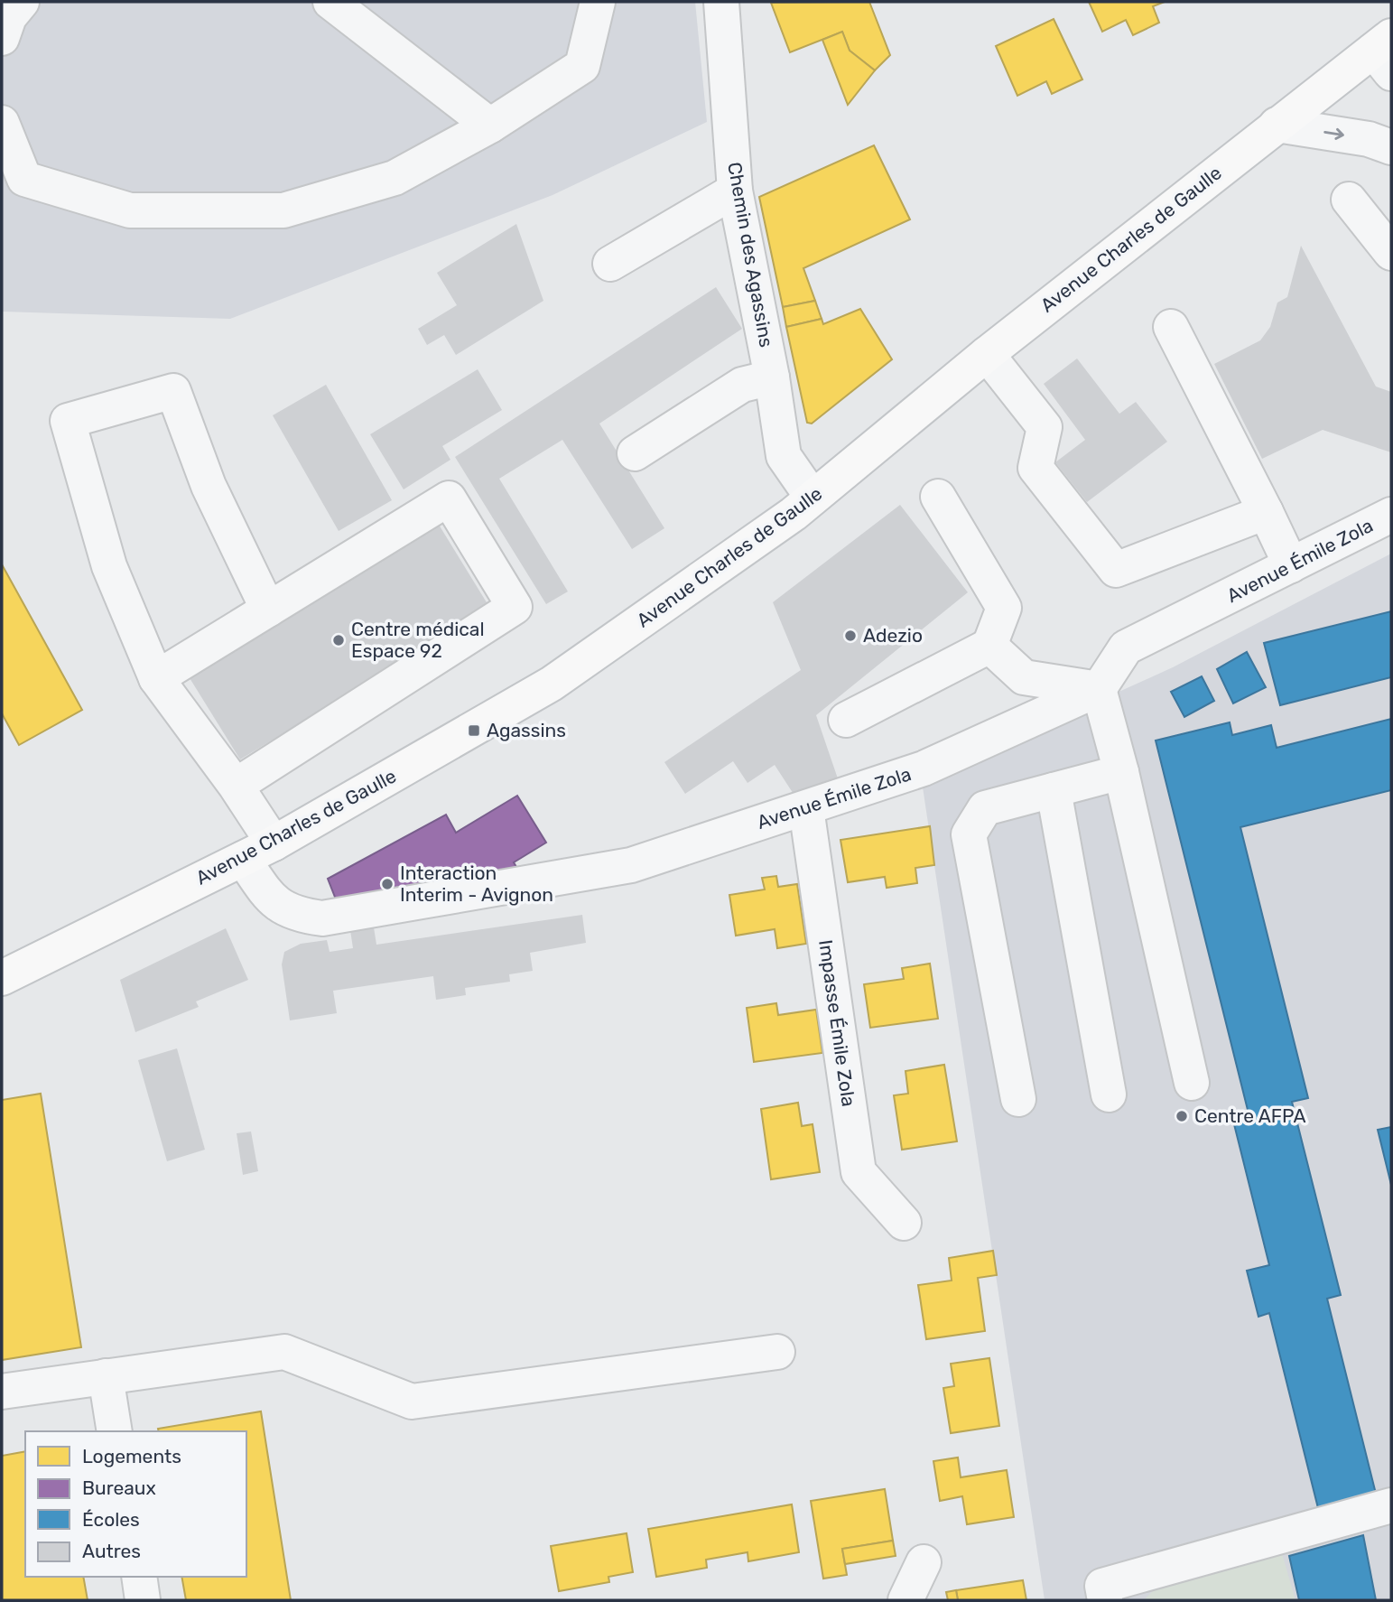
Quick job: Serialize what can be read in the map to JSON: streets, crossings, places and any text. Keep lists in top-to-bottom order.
{
  "streets": {
    "main road": ["Avenue Charles de Gaulle"],
    "street": ["Chemin des Agassins", "Avenue Émile Zola", "Impasse Émile Zola"]
  },
  "crossings": [
    ["Avenue Charles de Gaulle", "Chemin des Agassins"],
    ["Avenue Charles de Gaulle", "Avenue Émile Zola"],
    ["Avenue Émile Zola", "Impasse Émile Zola"]
  ],
  "places": {
    "other": [
      "Adezio",
      "Centre médical Espace 92",
      "Interaction Interim - Avignon",
      "Centre AFPA"
    ],
    "transit": ["Agassins"]
  },
  "legend": [
    "Logements",
    "Bureaux",
    "Écoles",
    "Autres"
  ]
}
